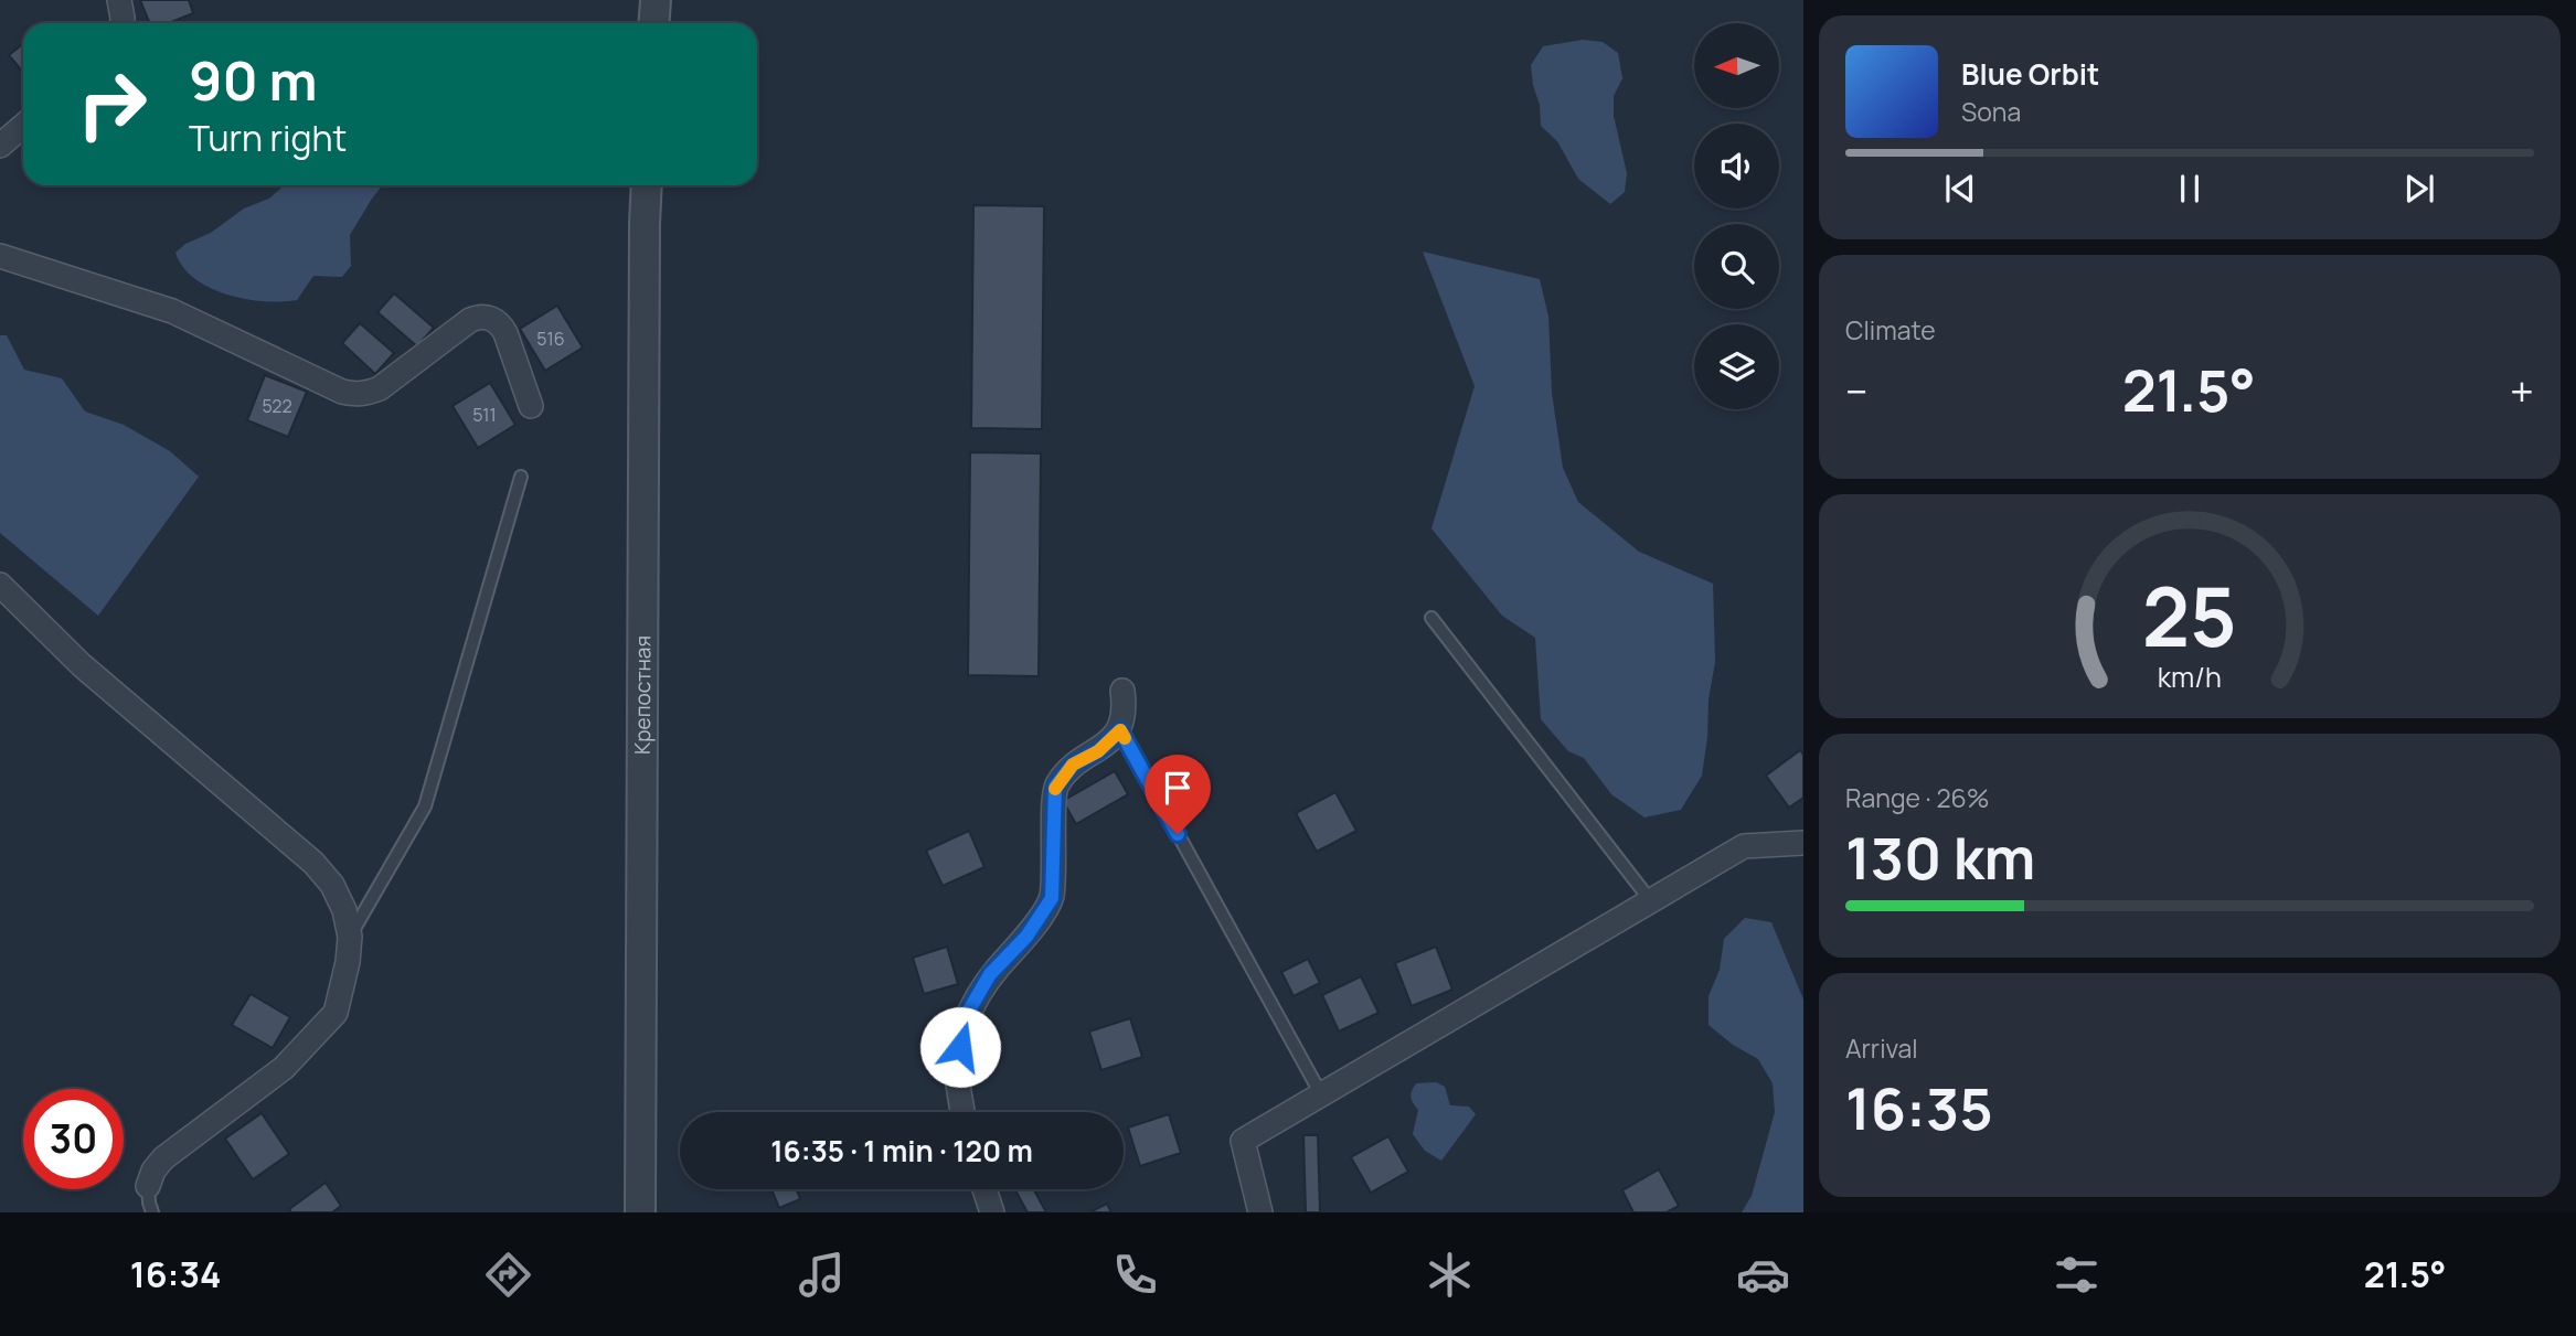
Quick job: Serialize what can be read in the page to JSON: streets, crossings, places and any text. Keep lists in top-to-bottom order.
{
  "streets": {
    "street": ["Крепостная"]
  },
  "house_numbers": ["516", "522", "511"],
  "north": "left",
  "page": {
    "turn": ["90 m", "Turn right"],
    "song": ["Blue Orbit", "Sona"],
    "tile": [
      "Climate",
      ["Range · 26%", "130 km"],
      ["Arrival", "16:35"]
    ],
    "heat": ["−", "21.5°", "+"],
    "limit": "30",
    "trip": "16:35 · 1 min · 120 m",
    "tabs": ["16:34", "21.5°"],
    "gauge": ["25", "km/h"]
  }
}
